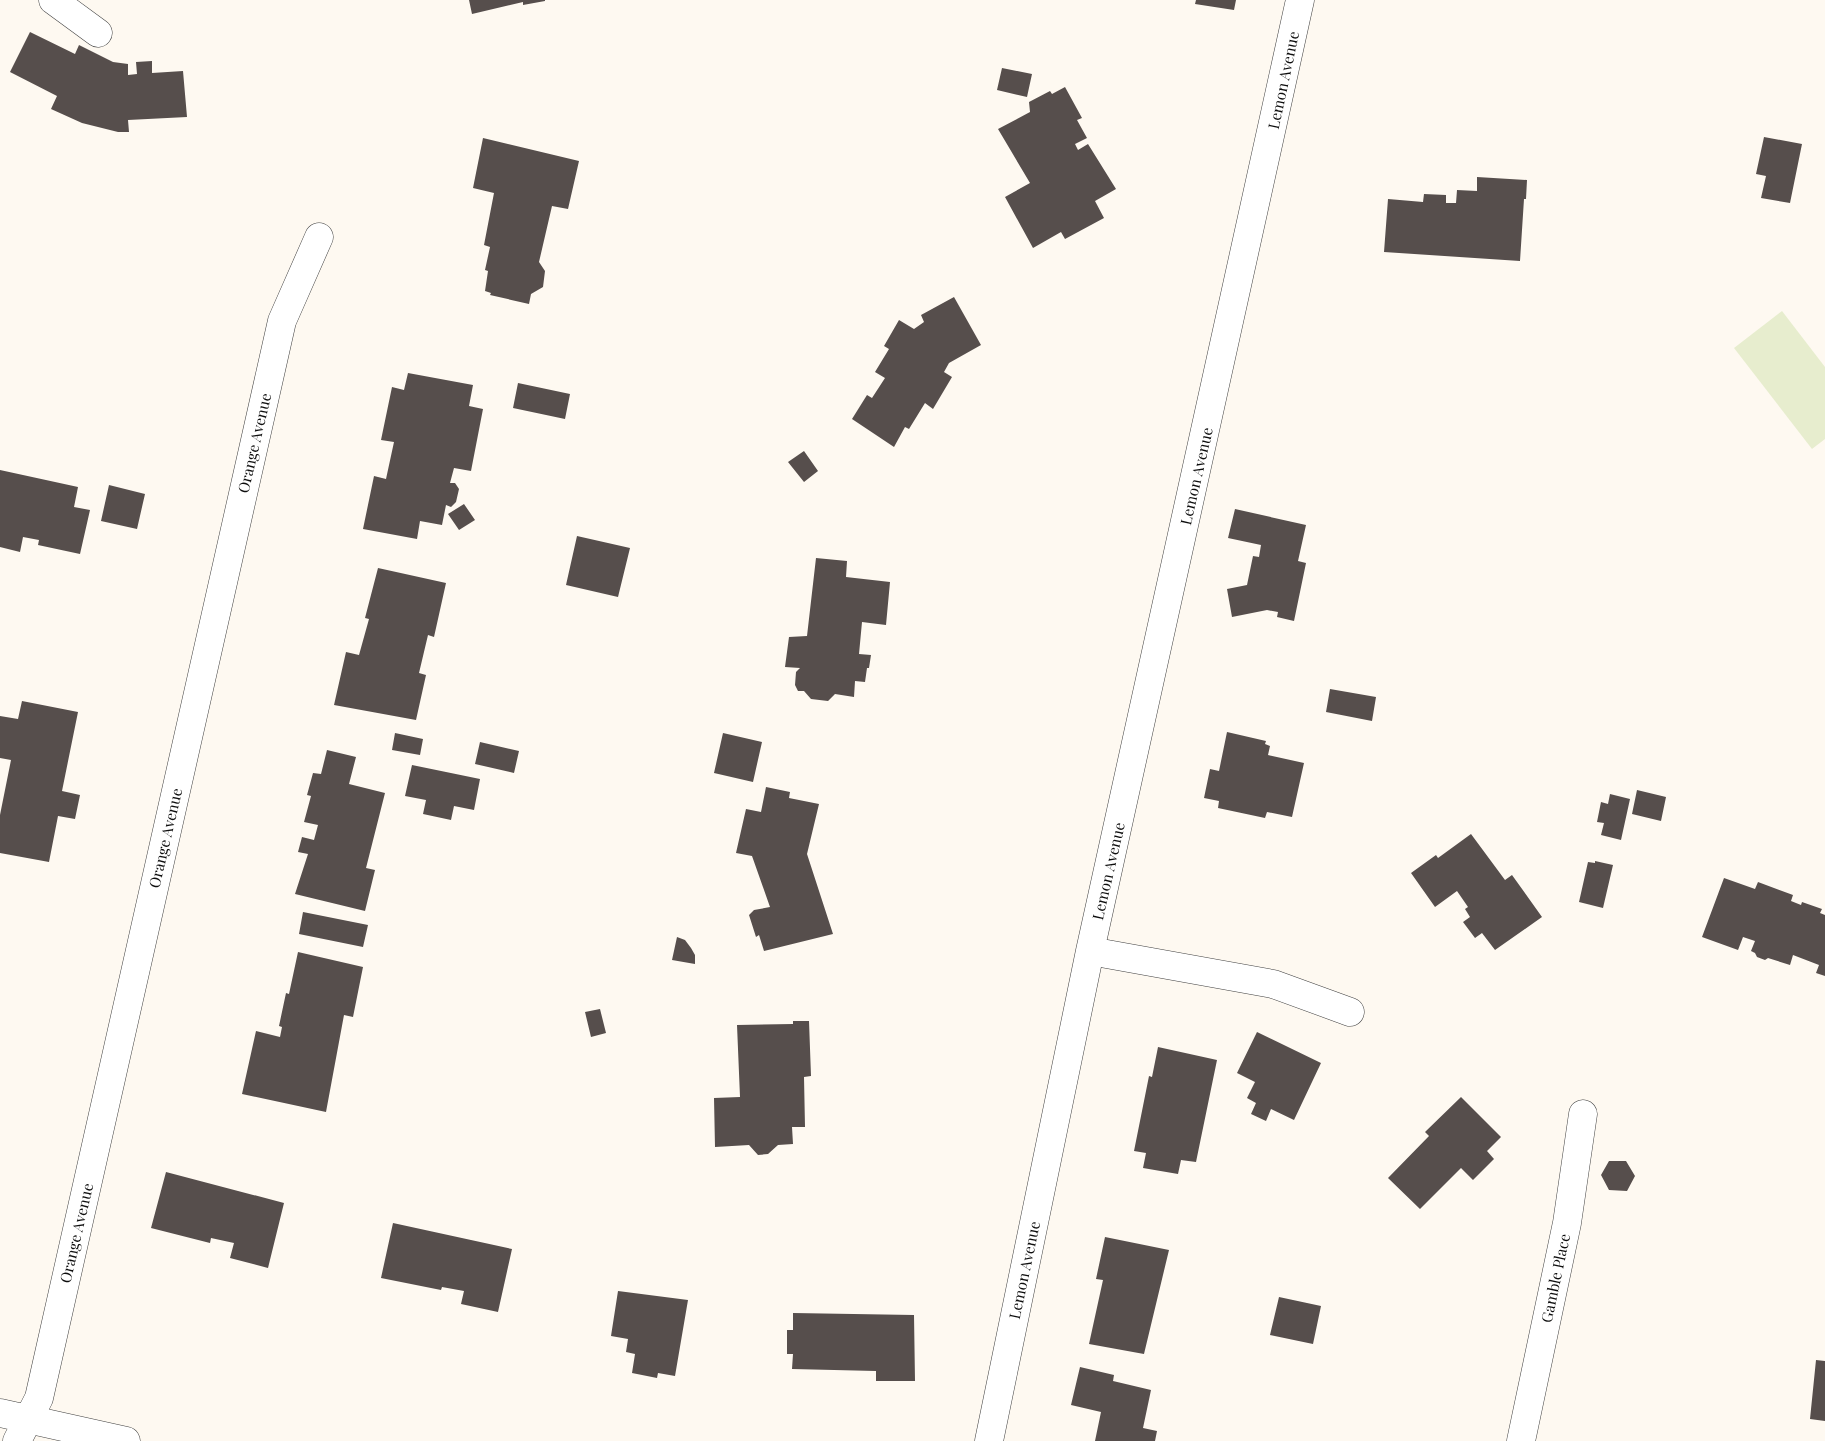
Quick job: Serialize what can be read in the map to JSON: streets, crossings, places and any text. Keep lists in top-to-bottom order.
{
  "streets": {
    "street": ["Lemon Avenue", "Orange Avenue", "Gamble Place"]
  }
}
